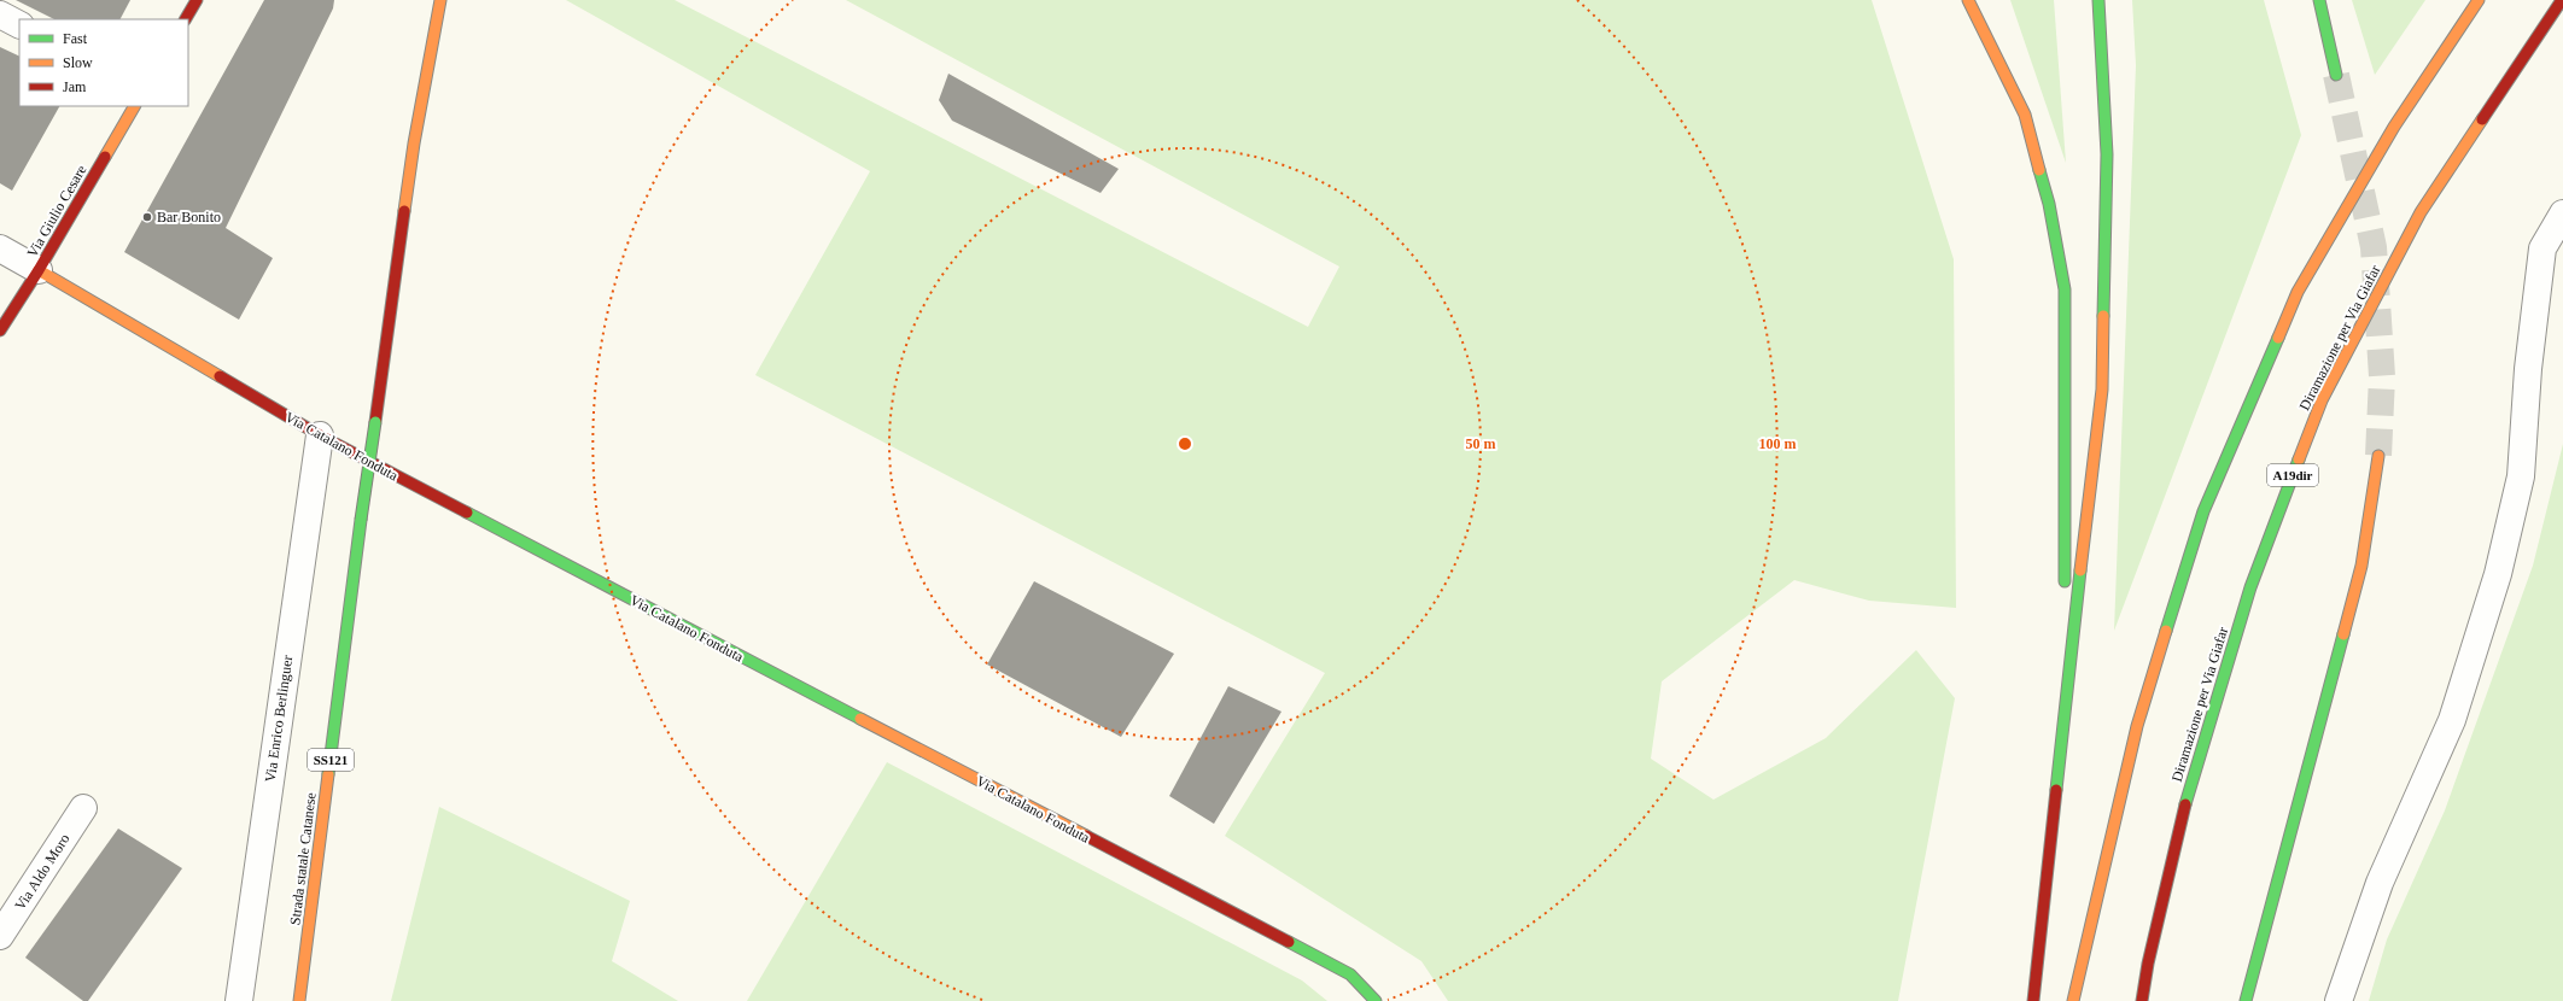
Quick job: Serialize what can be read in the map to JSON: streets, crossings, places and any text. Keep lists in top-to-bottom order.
{
  "streets": {
    "main road": [
      "Via Giulio Cesare",
      "Diramazione per Via Giafar",
      "Via Catalano Fonduta",
      "A19dir",
      "SS121",
      "Strada statale Catanese"
    ],
    "street": ["Via Enrico Berlinguer", "Via Aldo Moro"]
  },
  "crossings": [
    ["Via Giulio Cesare", "Via Catalano Fonduta"],
    ["Via Catalano Fonduta", "Via Enrico Berlinguer"]
  ],
  "places": ["Bar Bonito"],
  "legend": ["Fast", "Slow", "Jam"],
  "rings": ["50 m", "100 m"]
}
